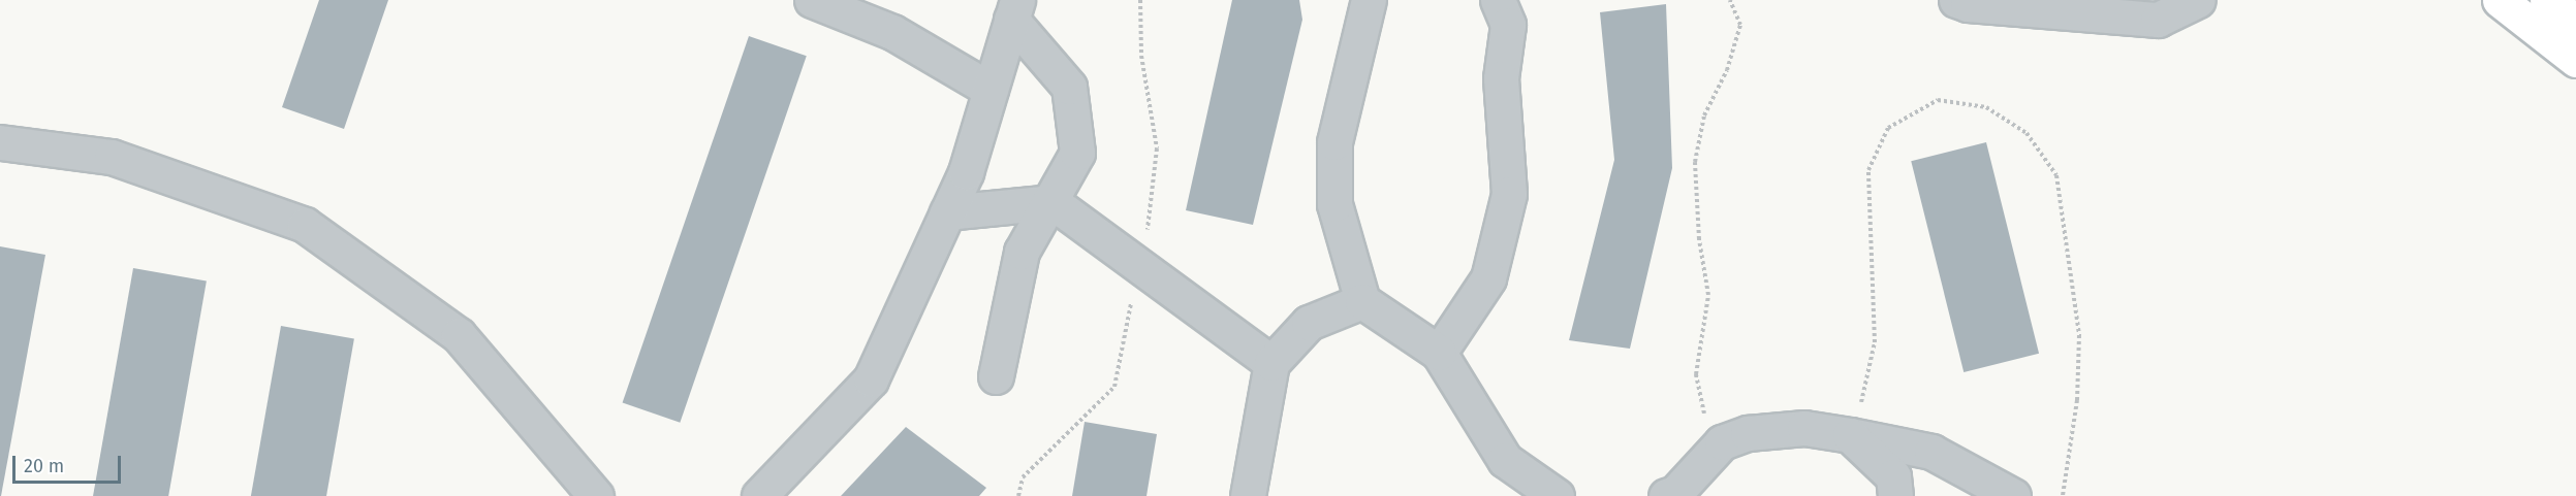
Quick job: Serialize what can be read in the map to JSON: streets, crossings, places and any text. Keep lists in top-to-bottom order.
{
  "scale_bar": "20 m"
}
